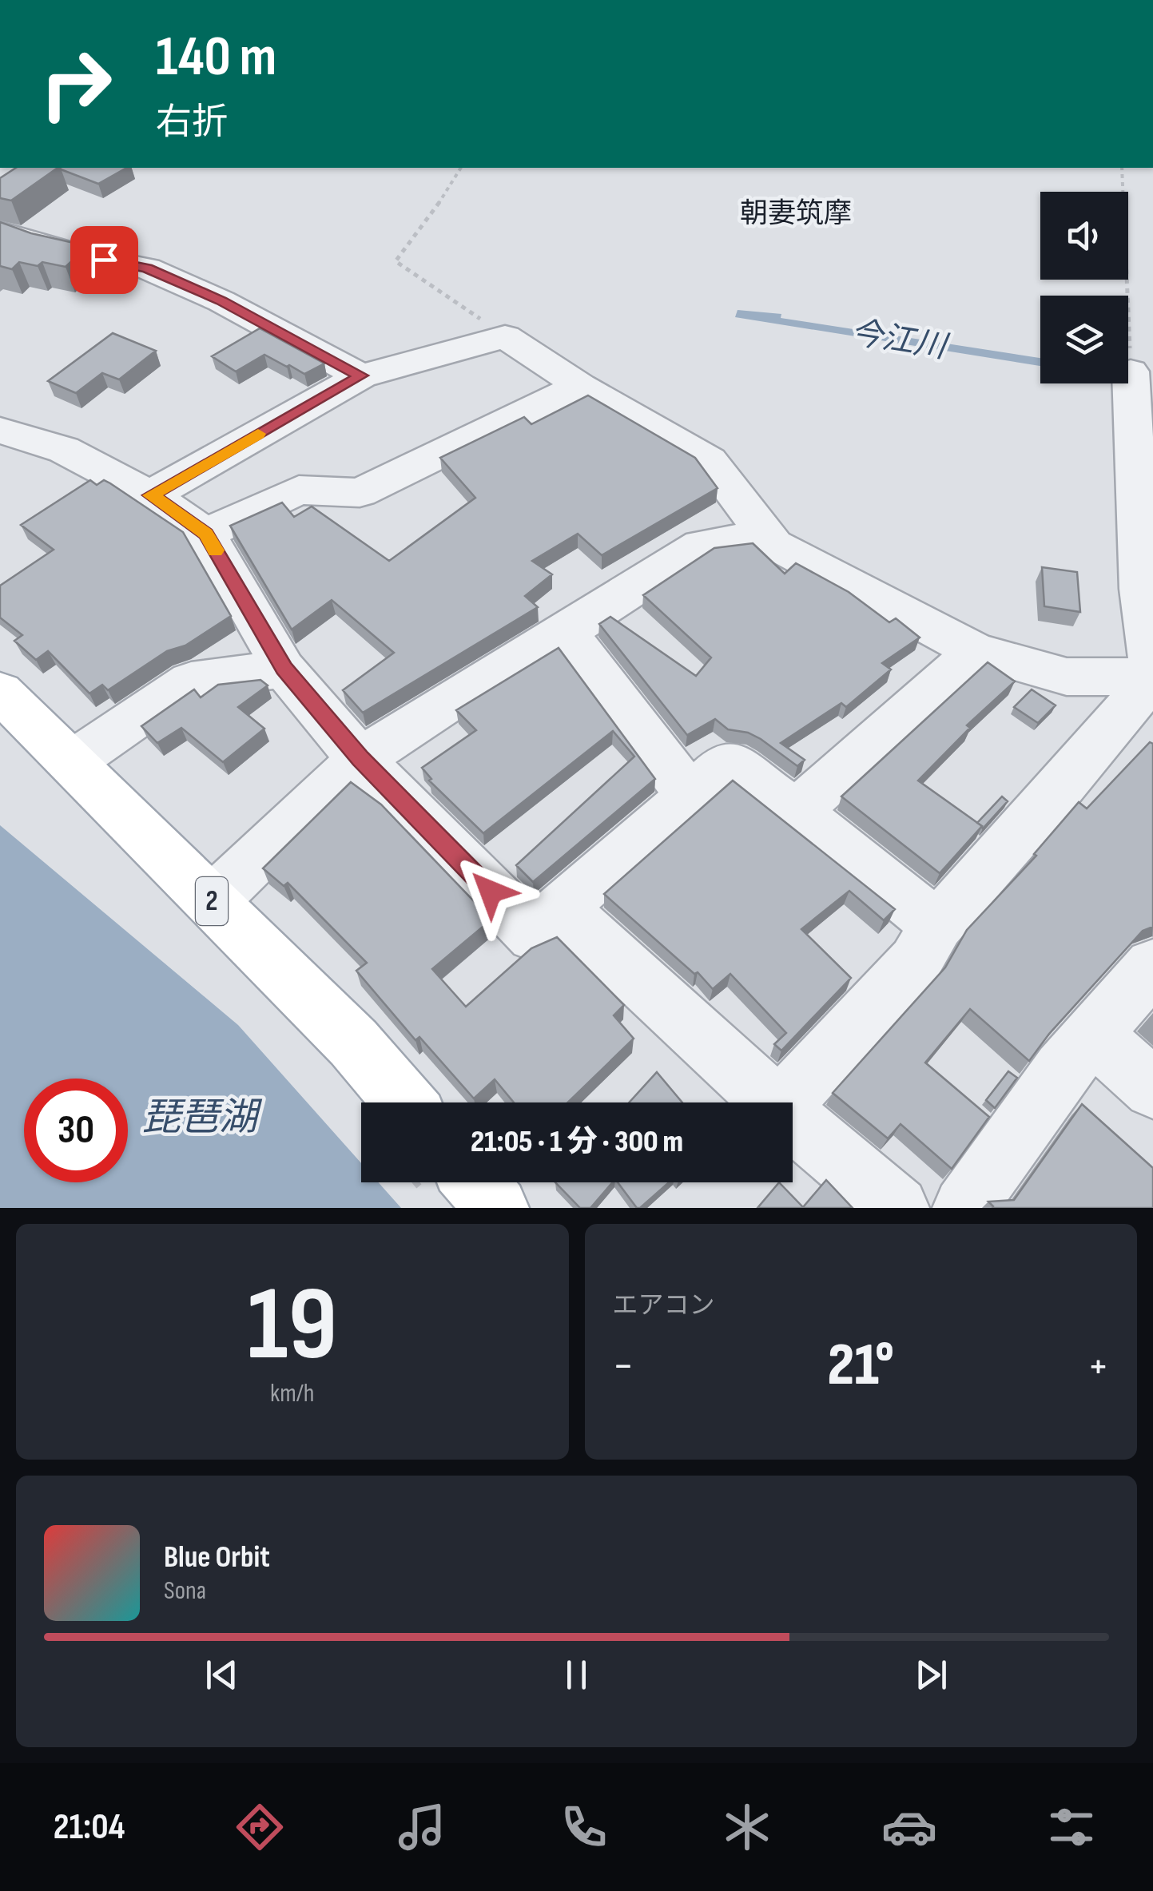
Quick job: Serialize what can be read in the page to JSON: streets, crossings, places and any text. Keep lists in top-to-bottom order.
{
  "streets": {
    "main road": ["2"]
  },
  "districts": ["朝妻筑摩"],
  "water": ["今江川", "琵琶湖"],
  "page": {
    "turn": ["140 m", "右折"],
    "limit": "30",
    "trip": "21:05 · 1 分 · 300 m",
    "tile": [
      ["19", "km/h"],
      "エアコン"
    ],
    "heat": ["−", "21°", "+"],
    "song": ["Blue Orbit", "Sona"],
    "tabs": "21:04"
  }
}
